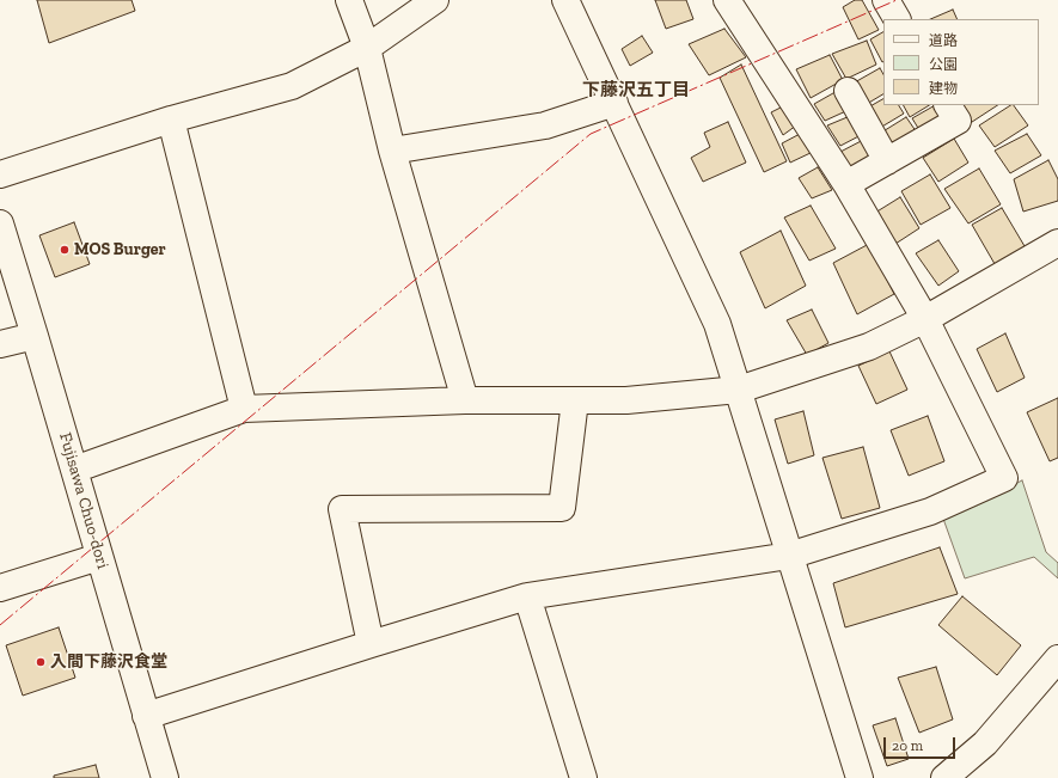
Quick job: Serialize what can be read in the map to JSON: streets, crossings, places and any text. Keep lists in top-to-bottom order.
{
  "streets": {
    "street": ["Fujisawa Chuo-dori"]
  },
  "districts": ["下藤沢五丁目"],
  "places": ["MOS Burger", "入間下藤沢食堂"],
  "legend": ["道路", "公園", "建物"],
  "scale_bar": "20 m"
}
